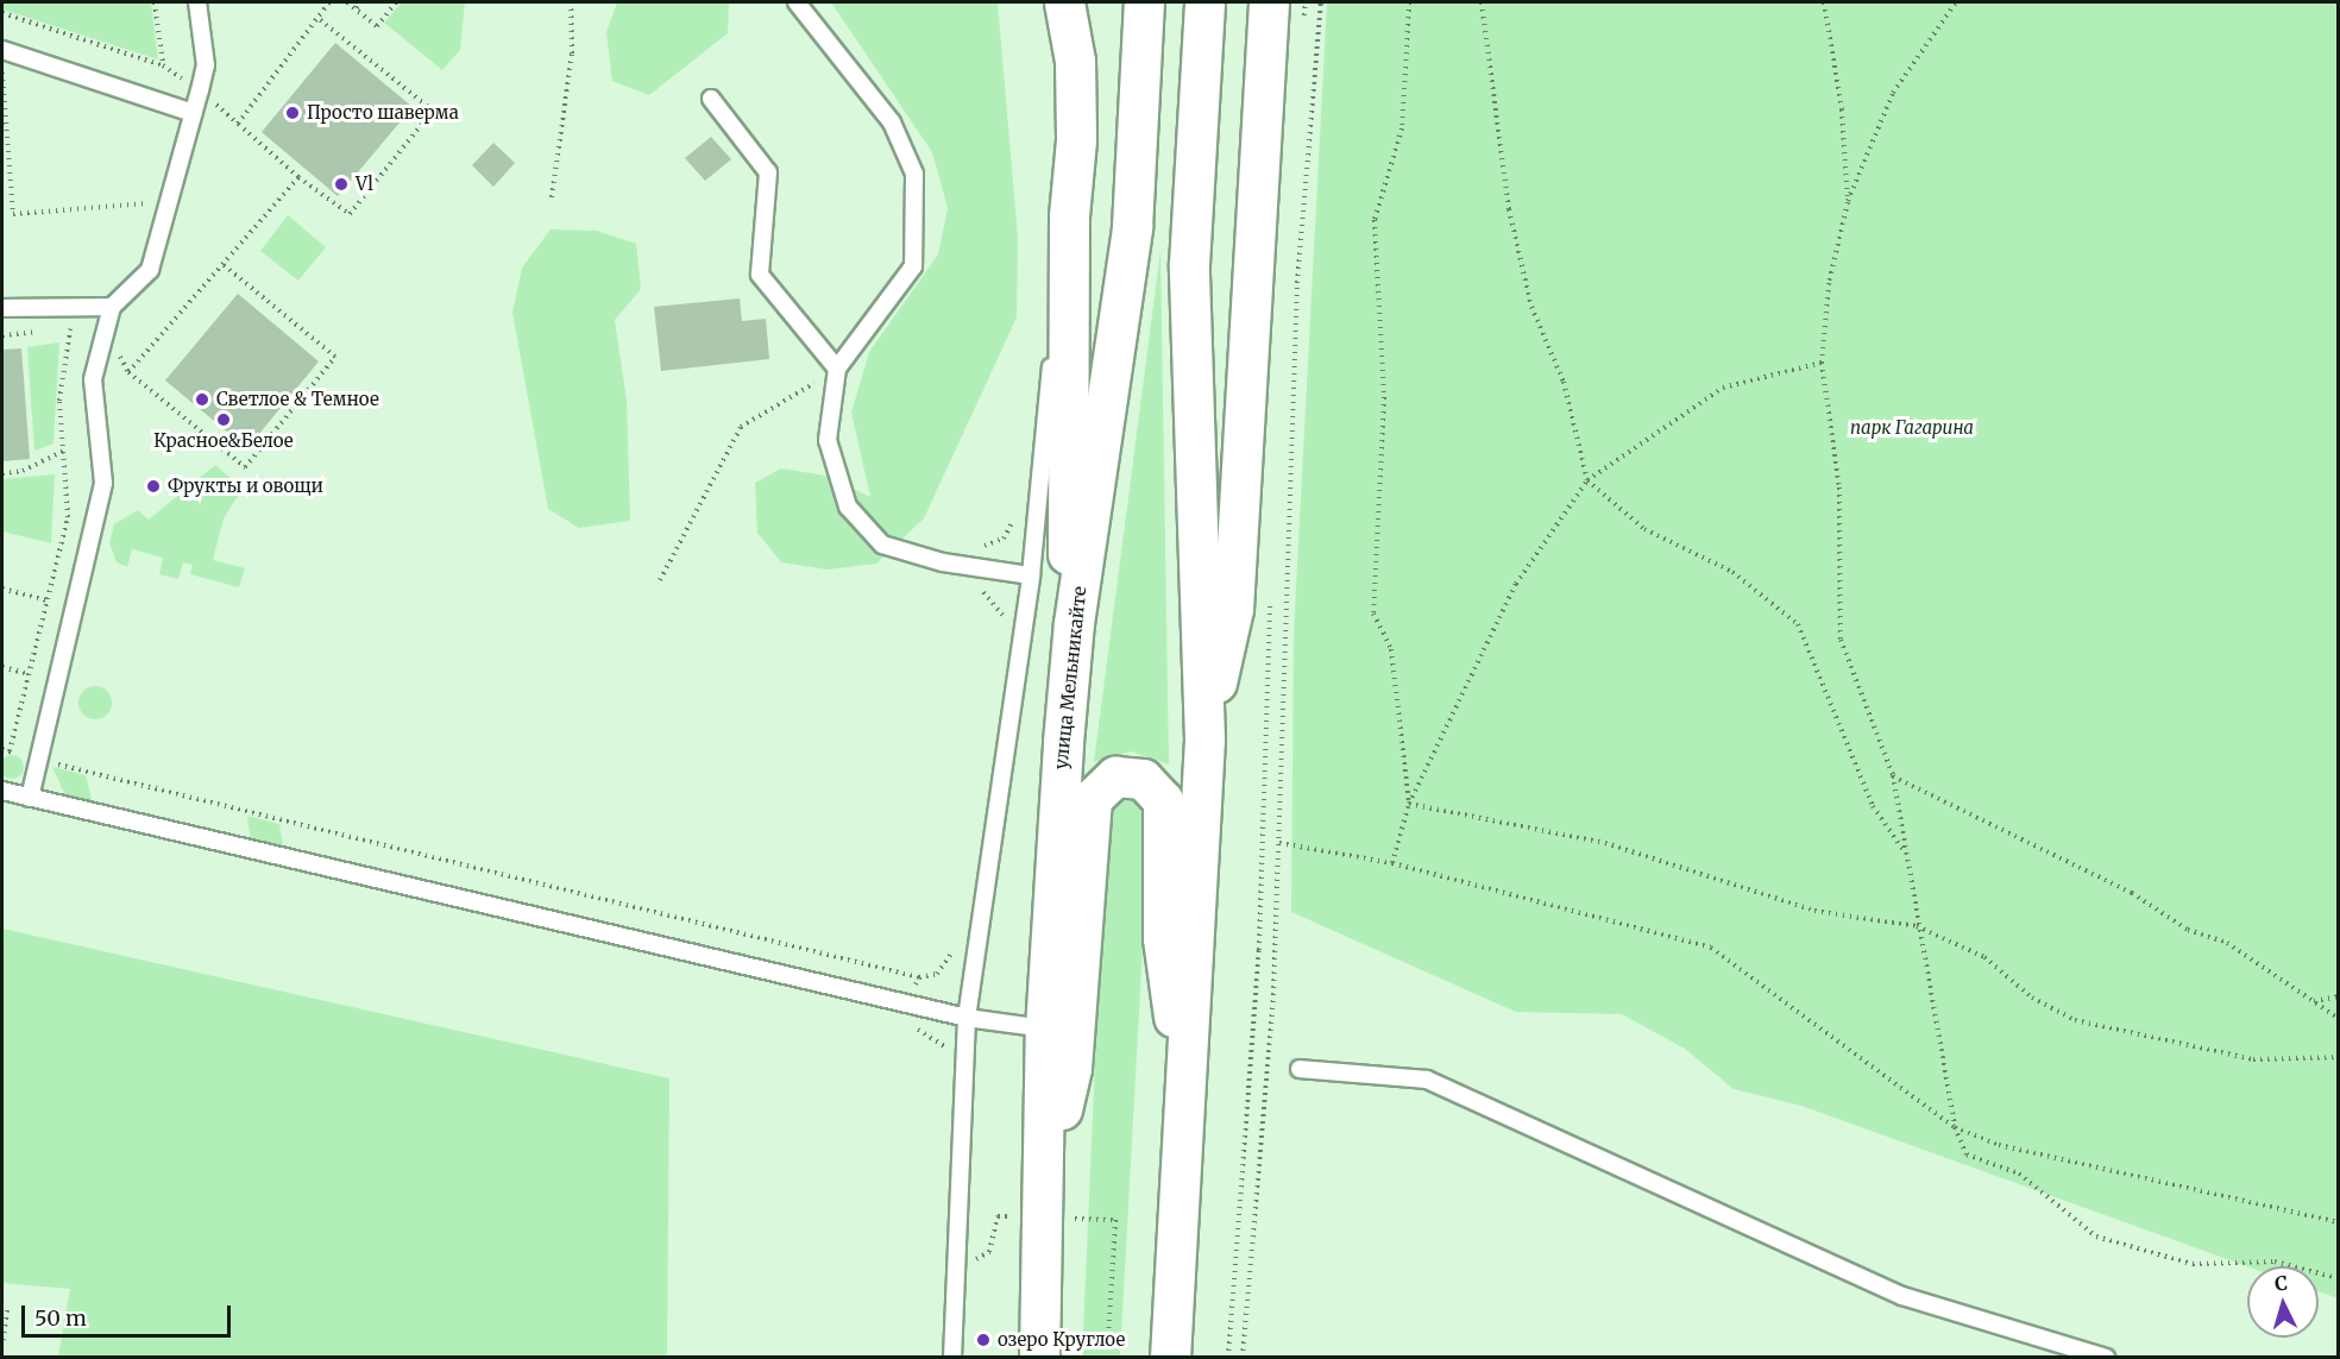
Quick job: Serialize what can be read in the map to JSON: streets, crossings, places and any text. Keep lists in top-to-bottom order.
{
  "streets": {
    "main road": ["улица Мельникайте"]
  },
  "parks": ["парк Гагарина"],
  "places": [
    "Просто шаверма",
    "Vl",
    "Светлое & Темное",
    "Красное&Белое",
    "Фрукты и овощи",
    "озеро Круглое"
  ],
  "scale_bar": "50 m",
  "north": "top"
}
